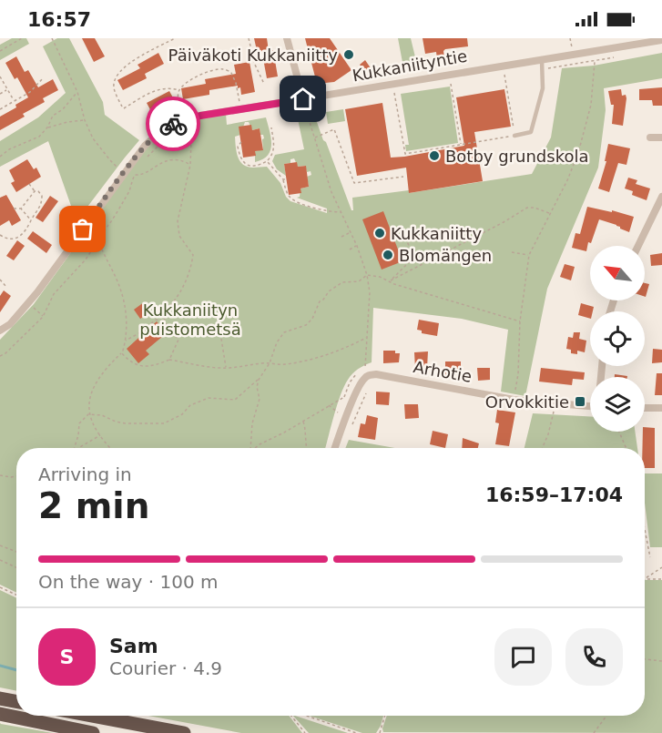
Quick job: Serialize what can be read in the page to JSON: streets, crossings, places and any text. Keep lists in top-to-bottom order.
{
  "streets": {
    "street": ["Kukkaniityntie", "Arhotie"]
  },
  "parks": ["Kukkaniityn puistometsä"],
  "places": {
    "other": [
      "Päiväkoti Kukkaniitty",
      "Botby grundskola",
      "Kukkaniitty",
      "Blomängen"
    ],
    "transit": ["Orvokkitie"]
  },
  "north": "top left",
  "page": {
    "status": "16:57",
    "heading": ["2 min", "Arriving in", "16:59–17:04"],
    "panel": ["Sam", "Courier · 4.9"],
    "bar": "On the way · 100 m",
    "round": "S"
  }
}
